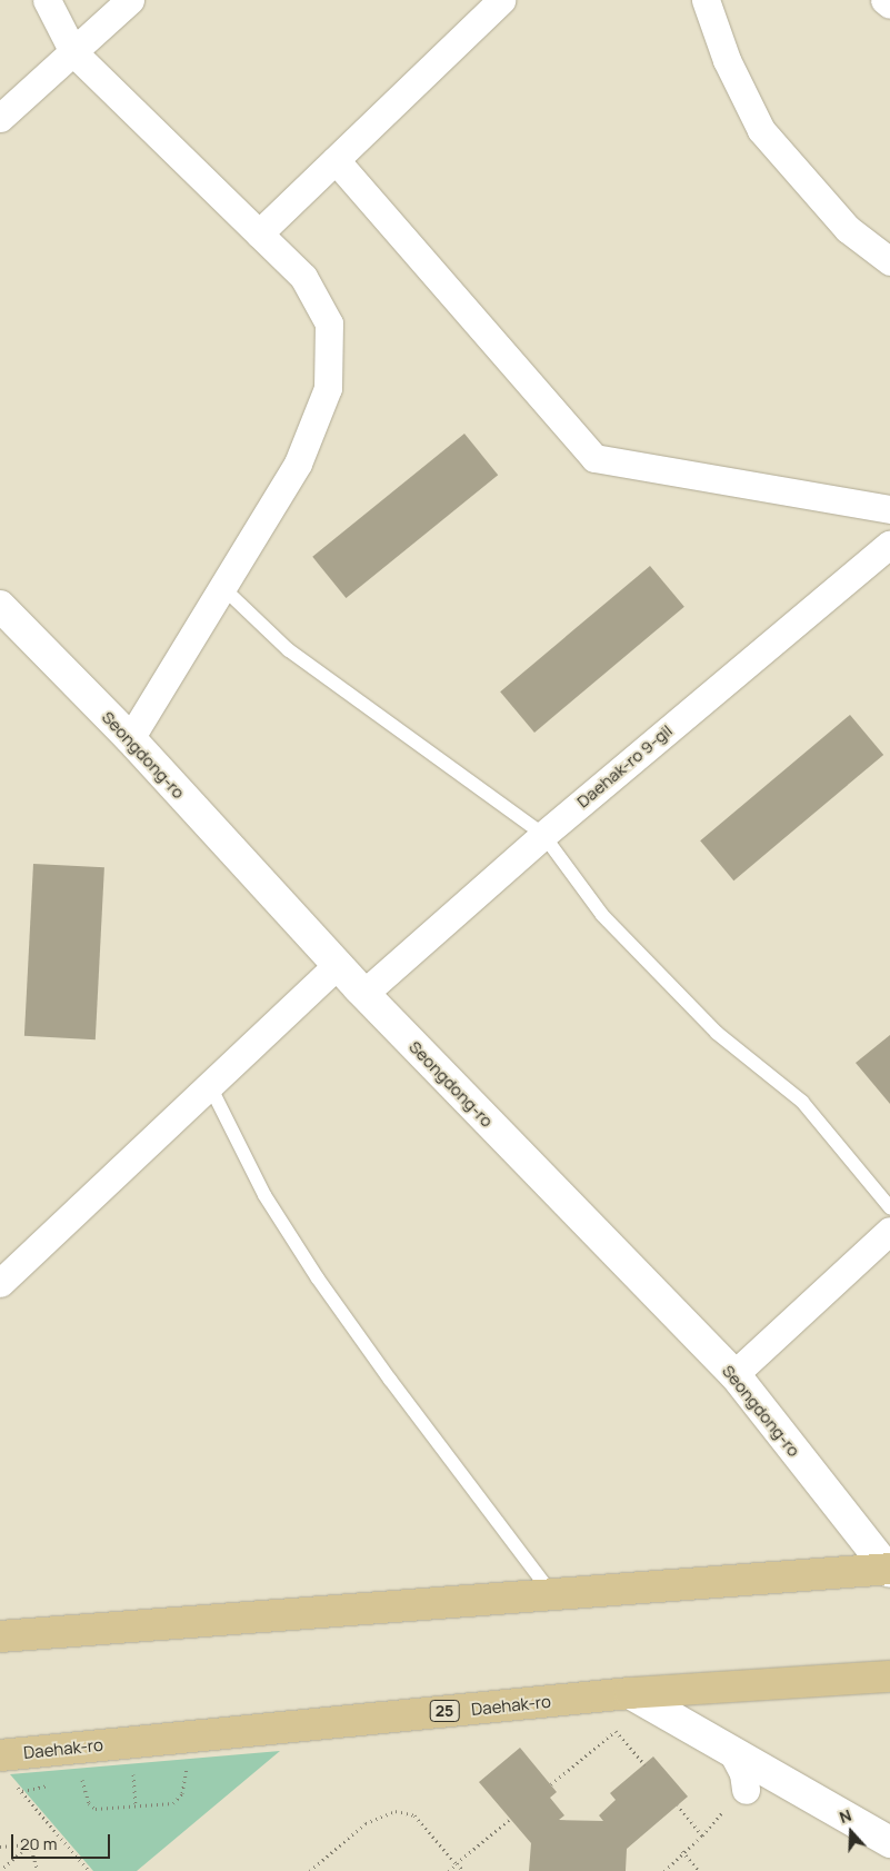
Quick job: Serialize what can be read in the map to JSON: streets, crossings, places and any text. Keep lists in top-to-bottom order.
{
  "streets": {
    "main road": ["Daehak-ro", "25"],
    "street": ["Seongdong-ro", "Daehak-ro 9-gil"]
  },
  "crossings": [
    ["Seongdong-ro", "Daehak-ro 9-gil"]
  ],
  "scale_bar": "20 m",
  "north": "top"
}
